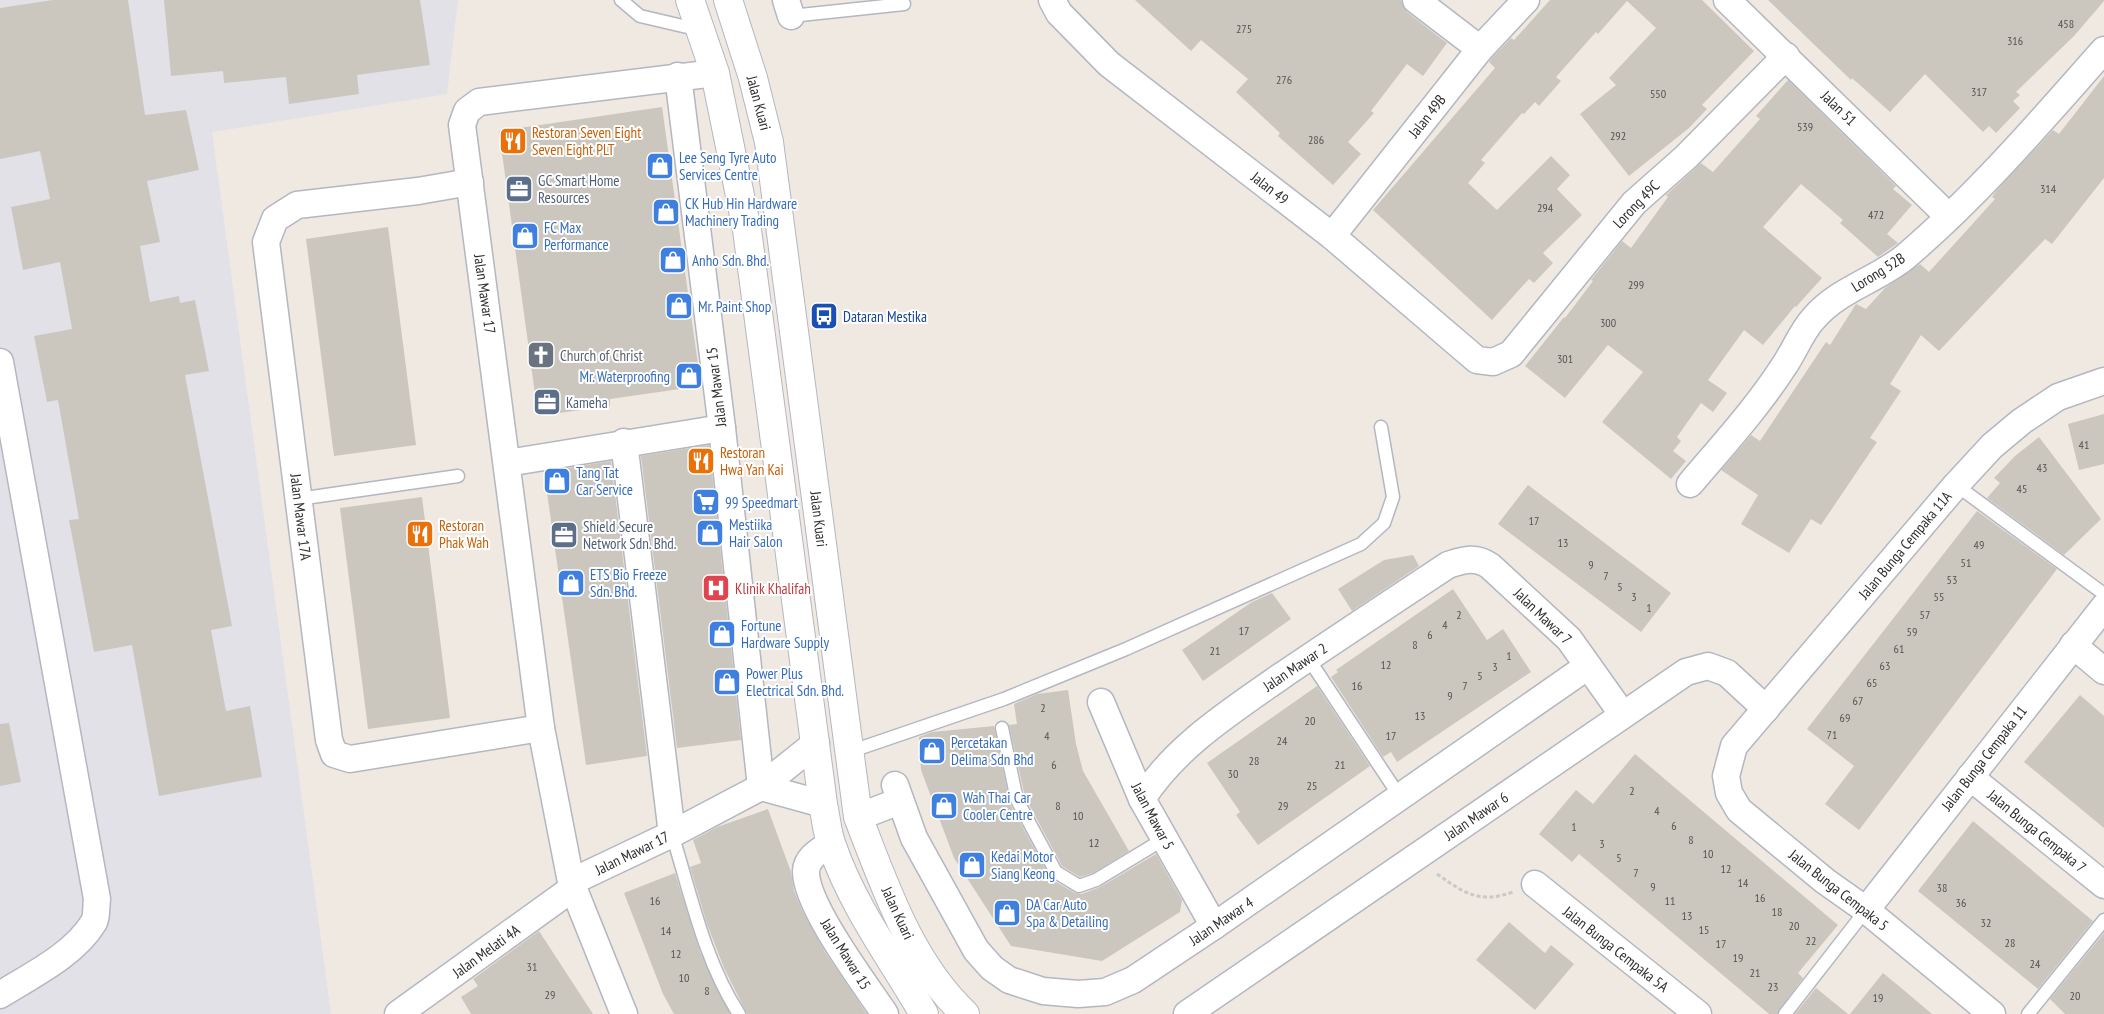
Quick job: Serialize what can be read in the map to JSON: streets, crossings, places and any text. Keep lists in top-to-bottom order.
{
  "streets": {
    "street": [
      "Jalan Kuari",
      "Jalan 51",
      "Jalan 49B",
      "Jalan 49",
      "Lorong 49C",
      "Lorong 52B",
      "Jalan Mawar 17",
      "Jalan Mawar 15",
      "Jalan Mawar 17A",
      "Jalan Bunga Cempaka 11A",
      "Jalan Mawar 7",
      "Jalan Mawar 2",
      "Jalan Bunga Cempaka 11",
      "Jalan Mawar 5",
      "Jalan Mawar 6",
      "Jalan Bunga Cempaka 7",
      "Jalan Bunga Cempaka 5",
      "Jalan Mawar 4",
      "Jalan Bunga Cempaka 5A",
      "Jalan Melati 4A"
    ]
  },
  "crossings": [
    ["Jalan Kuari", "Jalan Mawar 17"],
    ["Jalan Kuari", "Jalan Mawar 15"],
    ["Jalan Kuari", "Jalan Mawar 4"],
    ["Jalan 51", "Lorong 49C"],
    ["Jalan 51", "Lorong 52B"],
    ["Jalan 49B", "Jalan 49"],
    ["Jalan 49", "Lorong 49C"],
    ["Jalan Mawar 17", "Jalan Mawar 15"],
    ["Jalan Mawar 17", "Jalan Mawar 17A"],
    ["Jalan Mawar 17", "Jalan Melati 4A"],
    ["Jalan Bunga Cempaka 11A", "Jalan Mawar 6"],
    ["Jalan Bunga Cempaka 11A", "Jalan Bunga Cempaka 5"],
    ["Jalan Mawar 7", "Jalan Mawar 2"],
    ["Jalan Mawar 7", "Jalan Mawar 6"],
    ["Jalan Mawar 7", "Jalan Mawar 4"],
    ["Jalan Mawar 2", "Jalan Mawar 5"],
    ["Jalan Bunga Cempaka 11", "Jalan Bunga Cempaka 7"],
    ["Jalan Bunga Cempaka 11", "Jalan Bunga Cempaka 5"],
    ["Jalan Mawar 5", "Jalan Mawar 4"]
  ],
  "places": {
    "restaurant": ["Restoran Seven Eight Seven Eight PLT", "Restoran Hwa Yan Kai", "Restoran Phak Wah"],
    "shop": [
      "Lee Seng Tyre Auto Services Centre",
      "CK Hub Hin Hardware Machinery Trading",
      "FC Max Performance",
      "Anho Sdn. Bhd.",
      "Mr. Paint Shop",
      "Mr. Waterproofing",
      "Tang Tat Car Service",
      "Mestiika Hair Salon",
      "ETS Bio Freeze Sdn. Bhd.",
      "Fortune Hardware Supply",
      "Power Plus Electrical Sdn. Bhd.",
      "Percetakan Delima Sdn Bhd",
      "Wah Thai Car Cooler Centre",
      "Kedai Motor Siang Keong",
      "DA Car Auto Spa & Detailing"
    ],
    "office": ["GC Smart Home Resources", "Kameha", "Shield Secure Network Sdn. Bhd."],
    "bus stop": ["Dataran Mestika"],
    "church": ["Church of Christ"],
    "supermarket": ["99 Speedmart"],
    "hospital": ["Klinik Khalifah"]
  },
  "house_numbers": [
    "458",
    "275",
    "316",
    "276",
    "317",
    "550",
    "539",
    "292",
    "286",
    "314",
    "294",
    "472",
    "299",
    "300",
    "301",
    "41",
    "43",
    "45",
    "17",
    "13",
    "49",
    "51",
    "9",
    "7",
    "53",
    "5",
    "3",
    "55",
    "1",
    "2",
    "57",
    "4",
    "17",
    "59",
    "6",
    "8",
    "61",
    "21",
    "1",
    "12",
    "63",
    "3",
    "5",
    "65",
    "16",
    "7",
    "9",
    "67",
    "2",
    "13",
    "69",
    "20",
    "71",
    "4",
    "17",
    "24",
    "28",
    "6",
    "21",
    "30",
    "25",
    "2",
    "8",
    "29",
    "4",
    "10",
    "6",
    "1",
    "8",
    "12",
    "3",
    "10",
    "5",
    "12",
    "7",
    "14",
    "9",
    "38",
    "16",
    "16",
    "11",
    "36",
    "18",
    "13",
    "32",
    "20",
    "15",
    "14",
    "22",
    "28",
    "17",
    "12",
    "19",
    "24",
    "31",
    "21",
    "10",
    "23",
    "8",
    "29",
    "20",
    "19"
  ]
}
